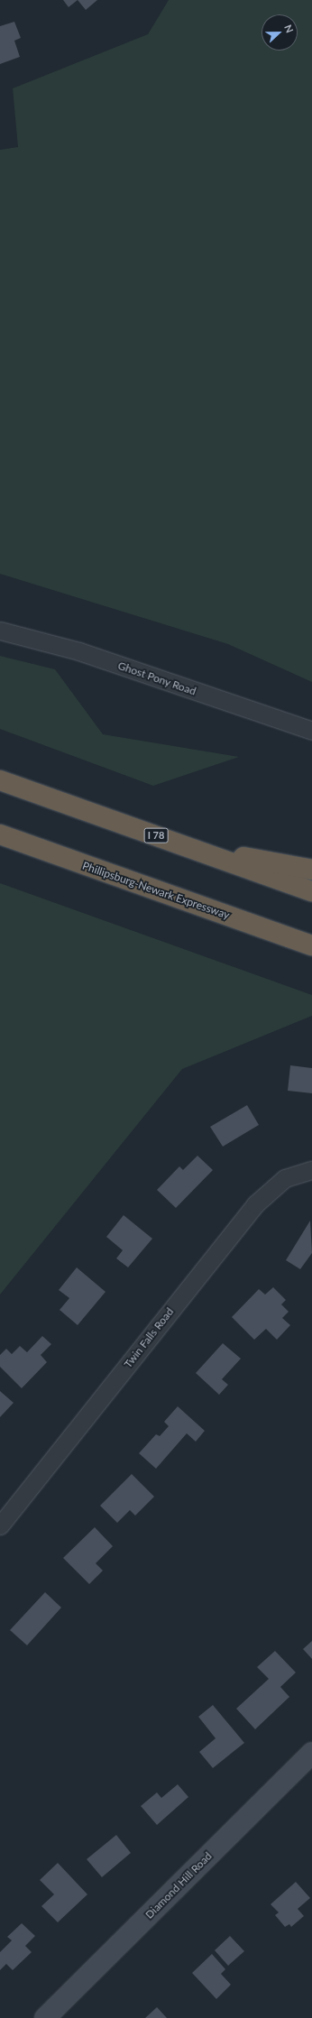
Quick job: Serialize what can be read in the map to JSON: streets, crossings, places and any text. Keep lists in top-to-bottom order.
{
  "streets": {
    "highway": ["I 78", "Phillipsburg-Newark Expressway"],
    "main road": ["Diamond Hill Road"],
    "street": ["Ghost Pony Road", "Twin Falls Road"]
  },
  "north": "right"
}
